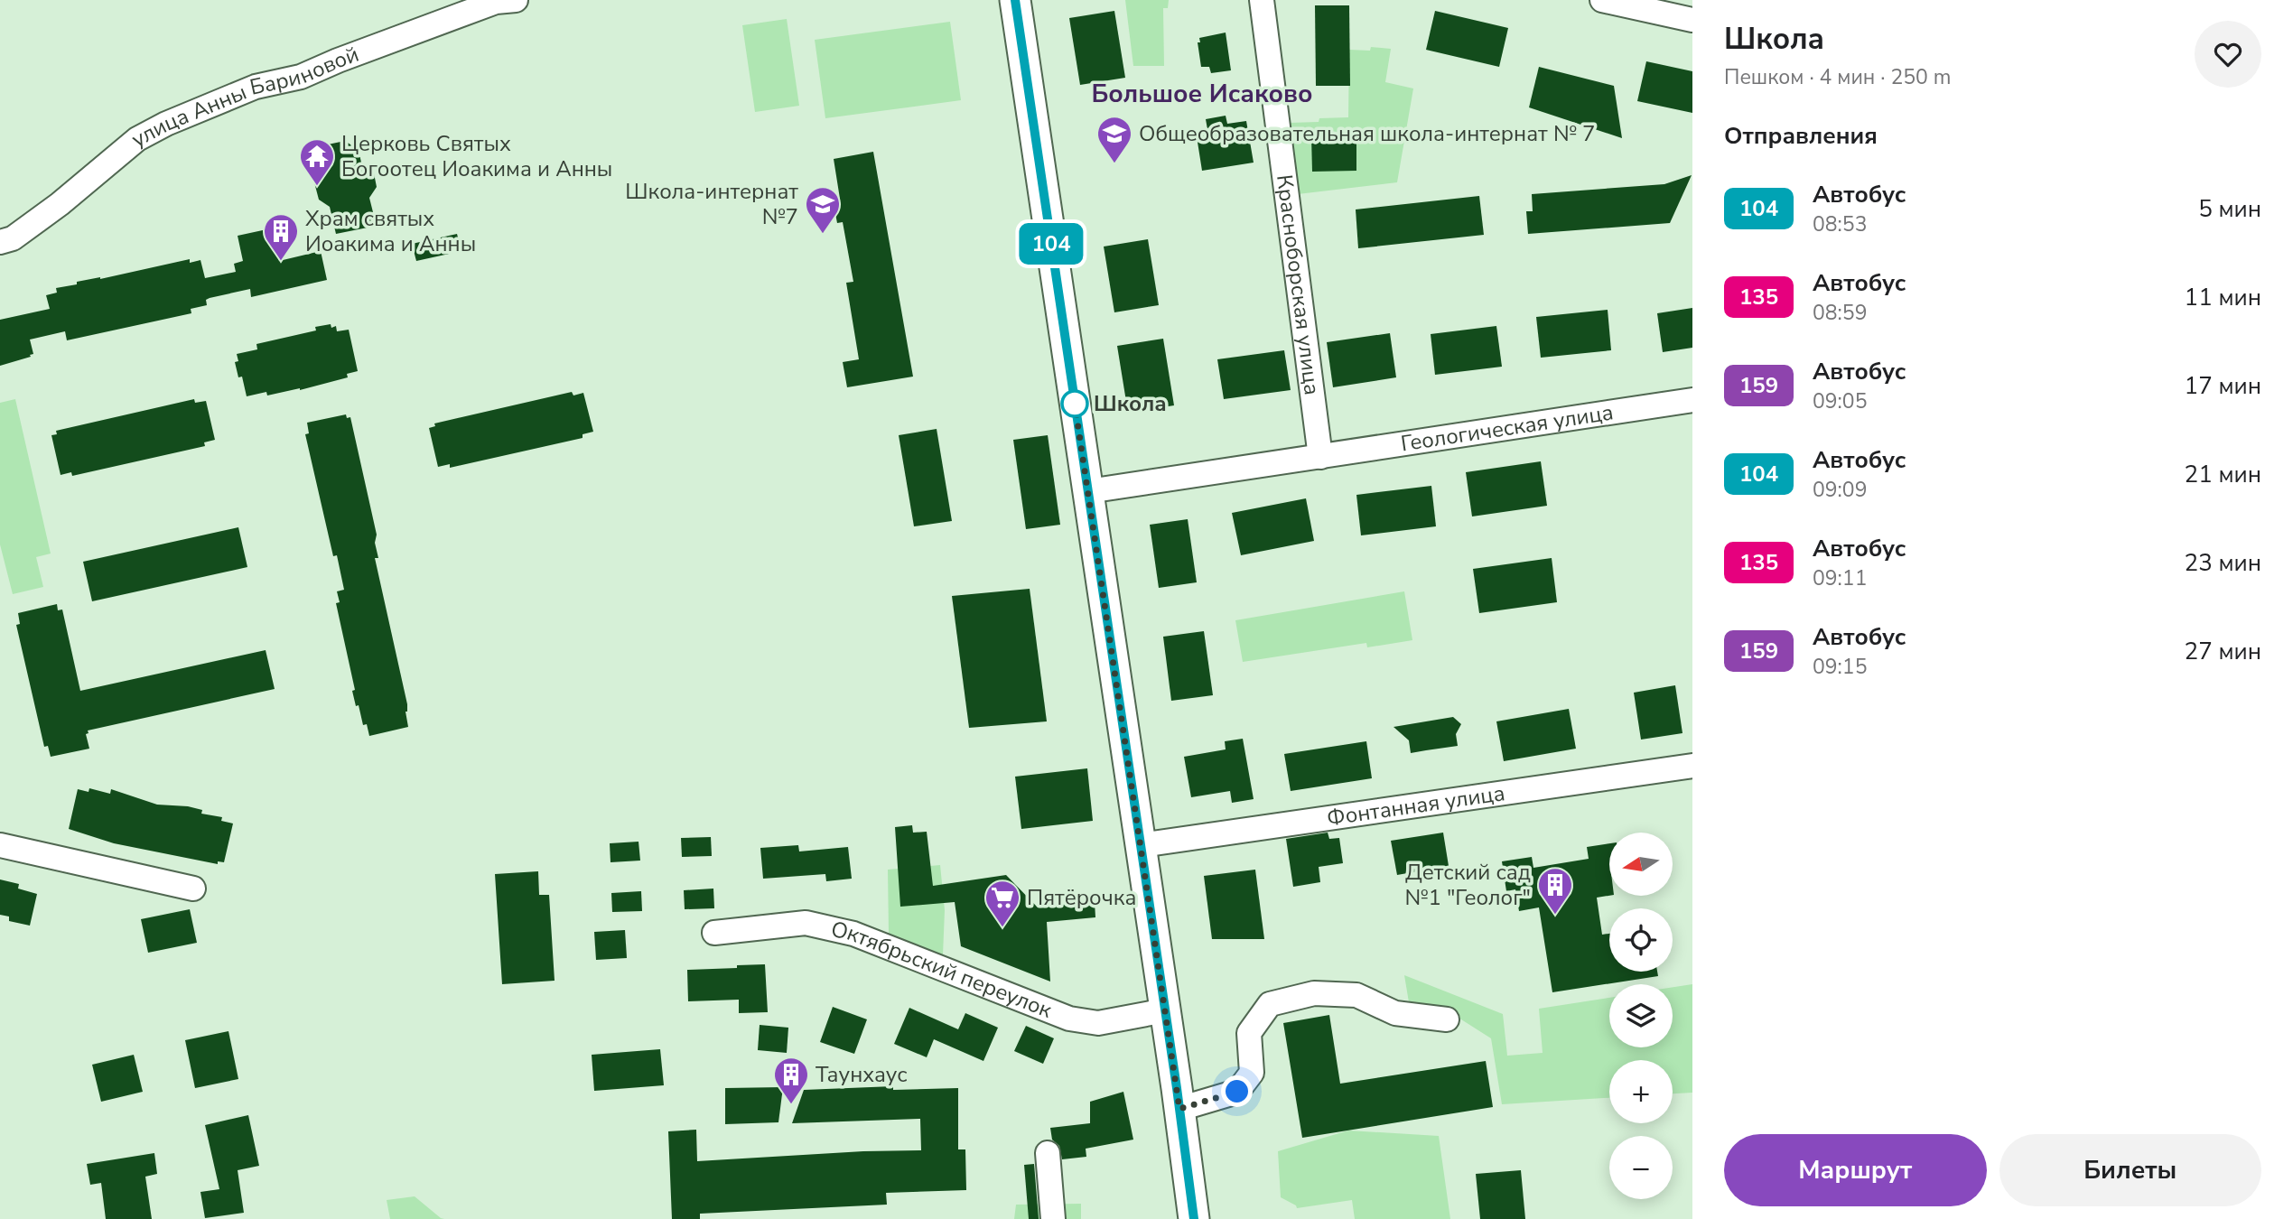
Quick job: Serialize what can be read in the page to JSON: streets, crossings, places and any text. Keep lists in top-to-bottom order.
{
  "streets": {
    "street": [
      "улица Анны Бариновой",
      "Красноборская улица",
      "Геологическая улица",
      "Фонтанная улица",
      "Октябрьский переулок"
    ]
  },
  "crossings": [
    ["Красноборская улица", "Геологическая улица"]
  ],
  "districts": ["Большое Исаково"],
  "places": {
    "school or university": ["Общеобразовательная школа-интернат № 7", "Школа-интернат №7"],
    "temple": ["Церковь Святых Богоотец Иоакима и Анны"],
    "building": ["Храм святых Иоакима и Анны", "Детский сад №1 \"Геолог\"", "Таунхаус"],
    "other": ["Школа"],
    "supermarket": ["Пятёрочка"]
  },
  "lines": ["bus line 104"],
  "north": "left",
  "page": {
    "on_map": "104",
    "heading": [
      ["Школа", "Пешком · 4 мин · 250 m"],
      "Отправления"
    ],
    "list": [
      {
        "mark": "104",
        "name": "Автобус",
        "note": "08:53",
        "value": "5 мин"
      },
      {
        "mark": "135",
        "name": "Автобус",
        "note": "08:59",
        "value": "11 мин"
      },
      {
        "mark": "159",
        "name": "Автобус",
        "note": "09:05",
        "value": "17 мин"
      },
      {
        "mark": "104",
        "name": "Автобус",
        "note": "09:09",
        "value": "21 мин"
      },
      {
        "mark": "135",
        "name": "Автобус",
        "note": "09:11",
        "value": "23 мин"
      },
      {
        "mark": "159",
        "name": "Автобус",
        "note": "09:15",
        "value": "27 мин"
      }
    ],
    "map_buttons": ["+", "−"],
    "buttons": ["Маршрут", "Билеты"]
  }
}
